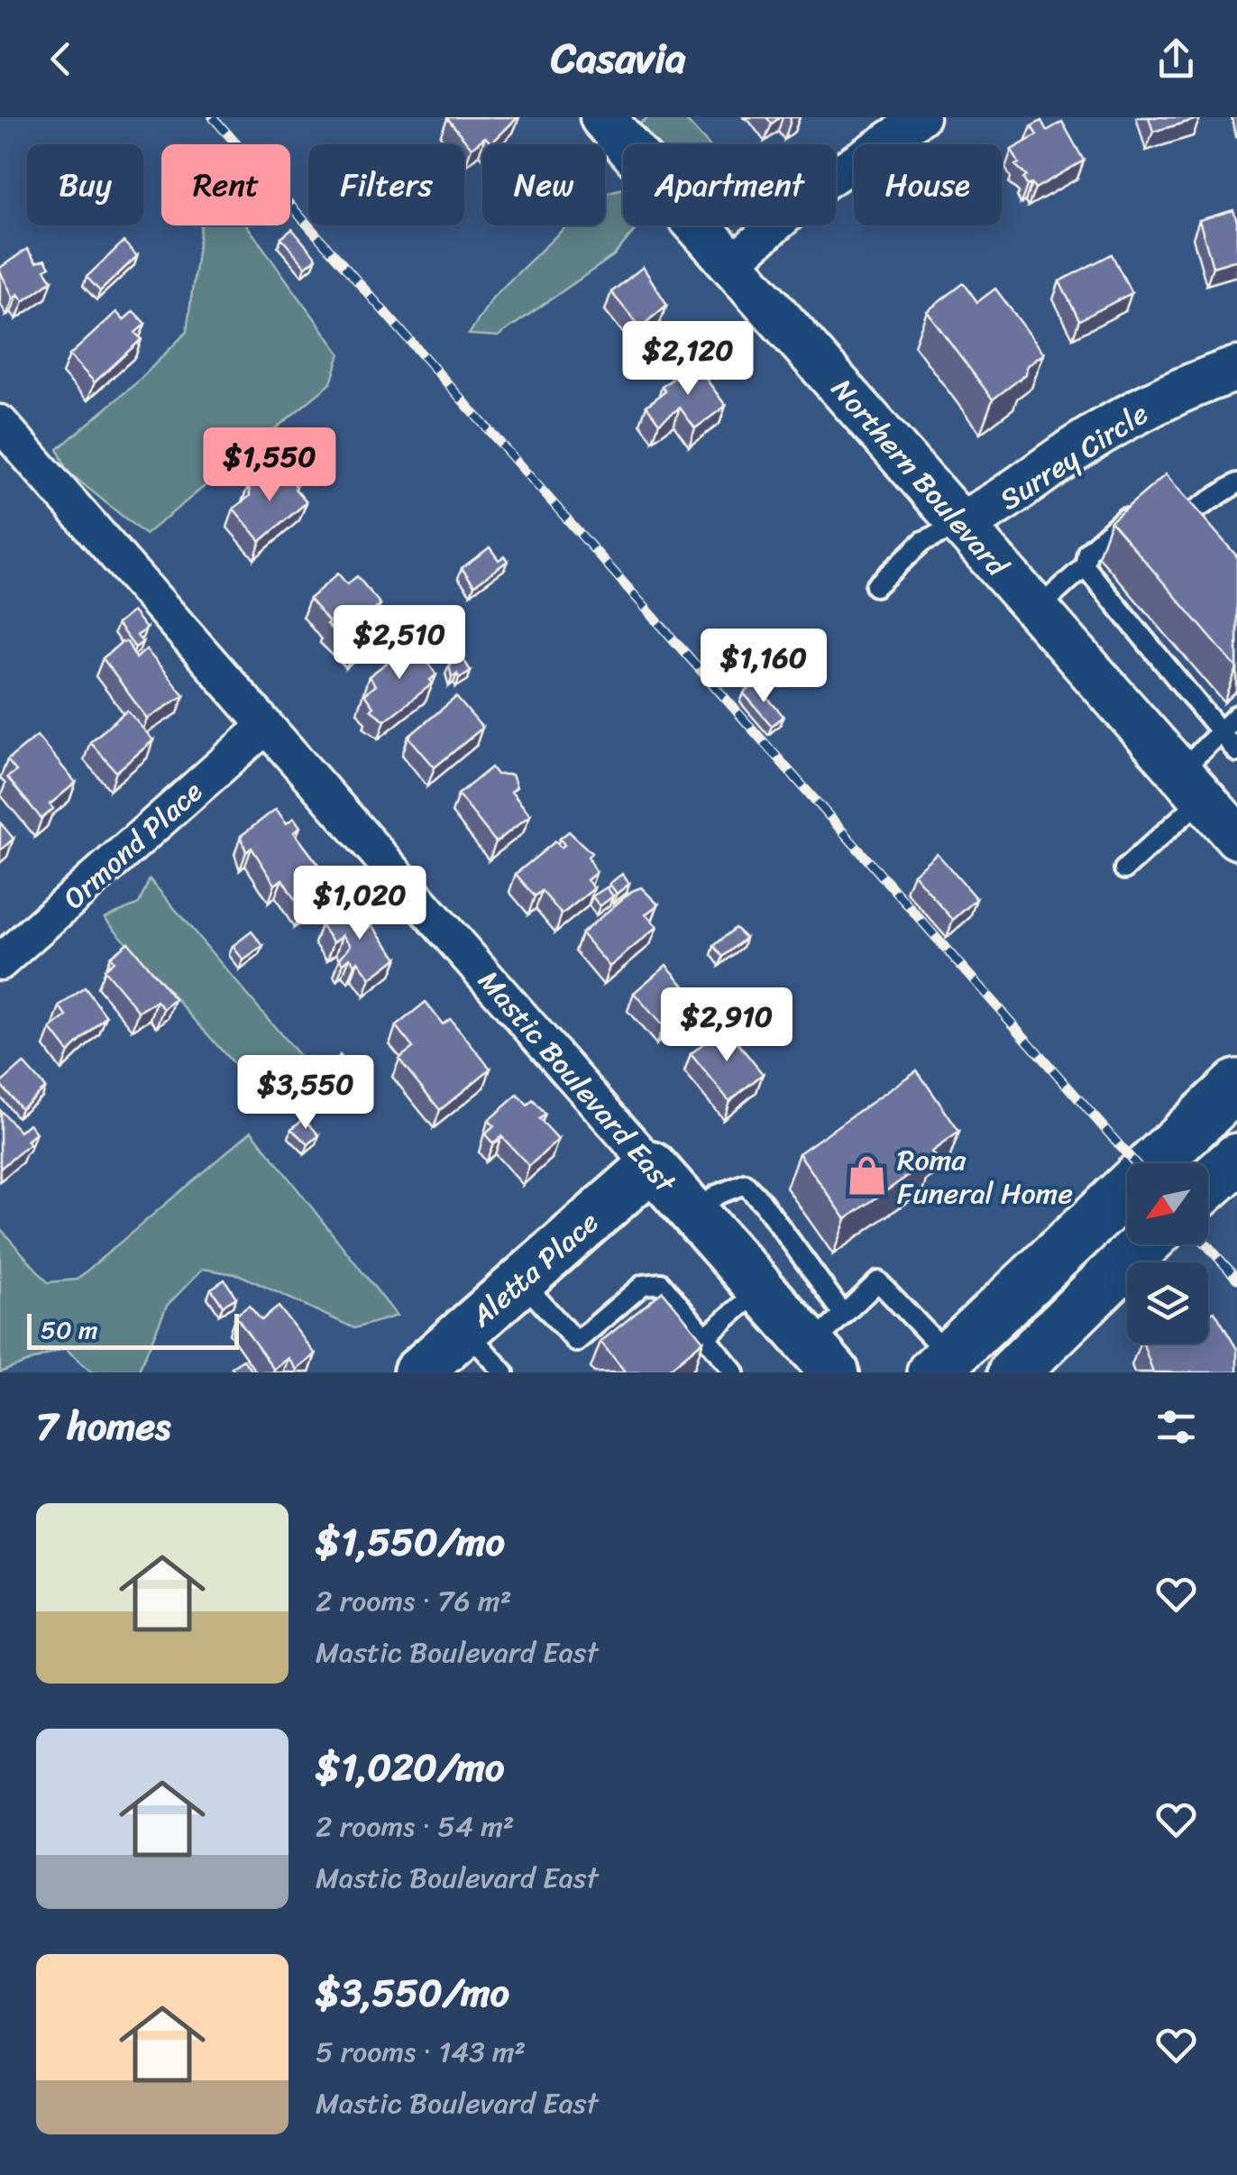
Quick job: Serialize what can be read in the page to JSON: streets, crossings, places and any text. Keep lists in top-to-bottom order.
{
  "streets": {
    "main road": ["Mastic Boulevard East", "Aletta Place"],
    "street": ["Surrey Circle", "Northern Boulevard", "Ormond Place"]
  },
  "crossings": [
    ["Surrey Circle", "Northern Boulevard"],
    ["Ormond Place", "Mastic Boulevard East"],
    ["Mastic Boulevard East", "Aletta Place"]
  ],
  "places": {
    "shop": ["Roma Funeral Home"]
  },
  "scale_bar": "50 m",
  "north": "bottom left",
  "page": {
    "header": "Casavia",
    "chip": [
      "Buy",
      "Rent",
      "Filters",
      "New",
      "Apartment",
      "House"
    ],
    "price": [
      "$2,120",
      "$1,550",
      "$2,510",
      "$1,160",
      "$1,020",
      "$2,910",
      "$3,550"
    ],
    "scale": "50 m",
    "heading": "7 homes",
    "list": [
      {
        "name": "$1,550/mo",
        "note": "2 rooms · 76 m² · Mastic Boulevard East"
      },
      {
        "name": "$1,020/mo",
        "note": "2 rooms · 54 m² · Mastic Boulevard East"
      },
      {
        "name": "$3,550/mo",
        "note": "5 rooms · 143 m² · Mastic Boulevard East"
      }
    ]
  }
}
